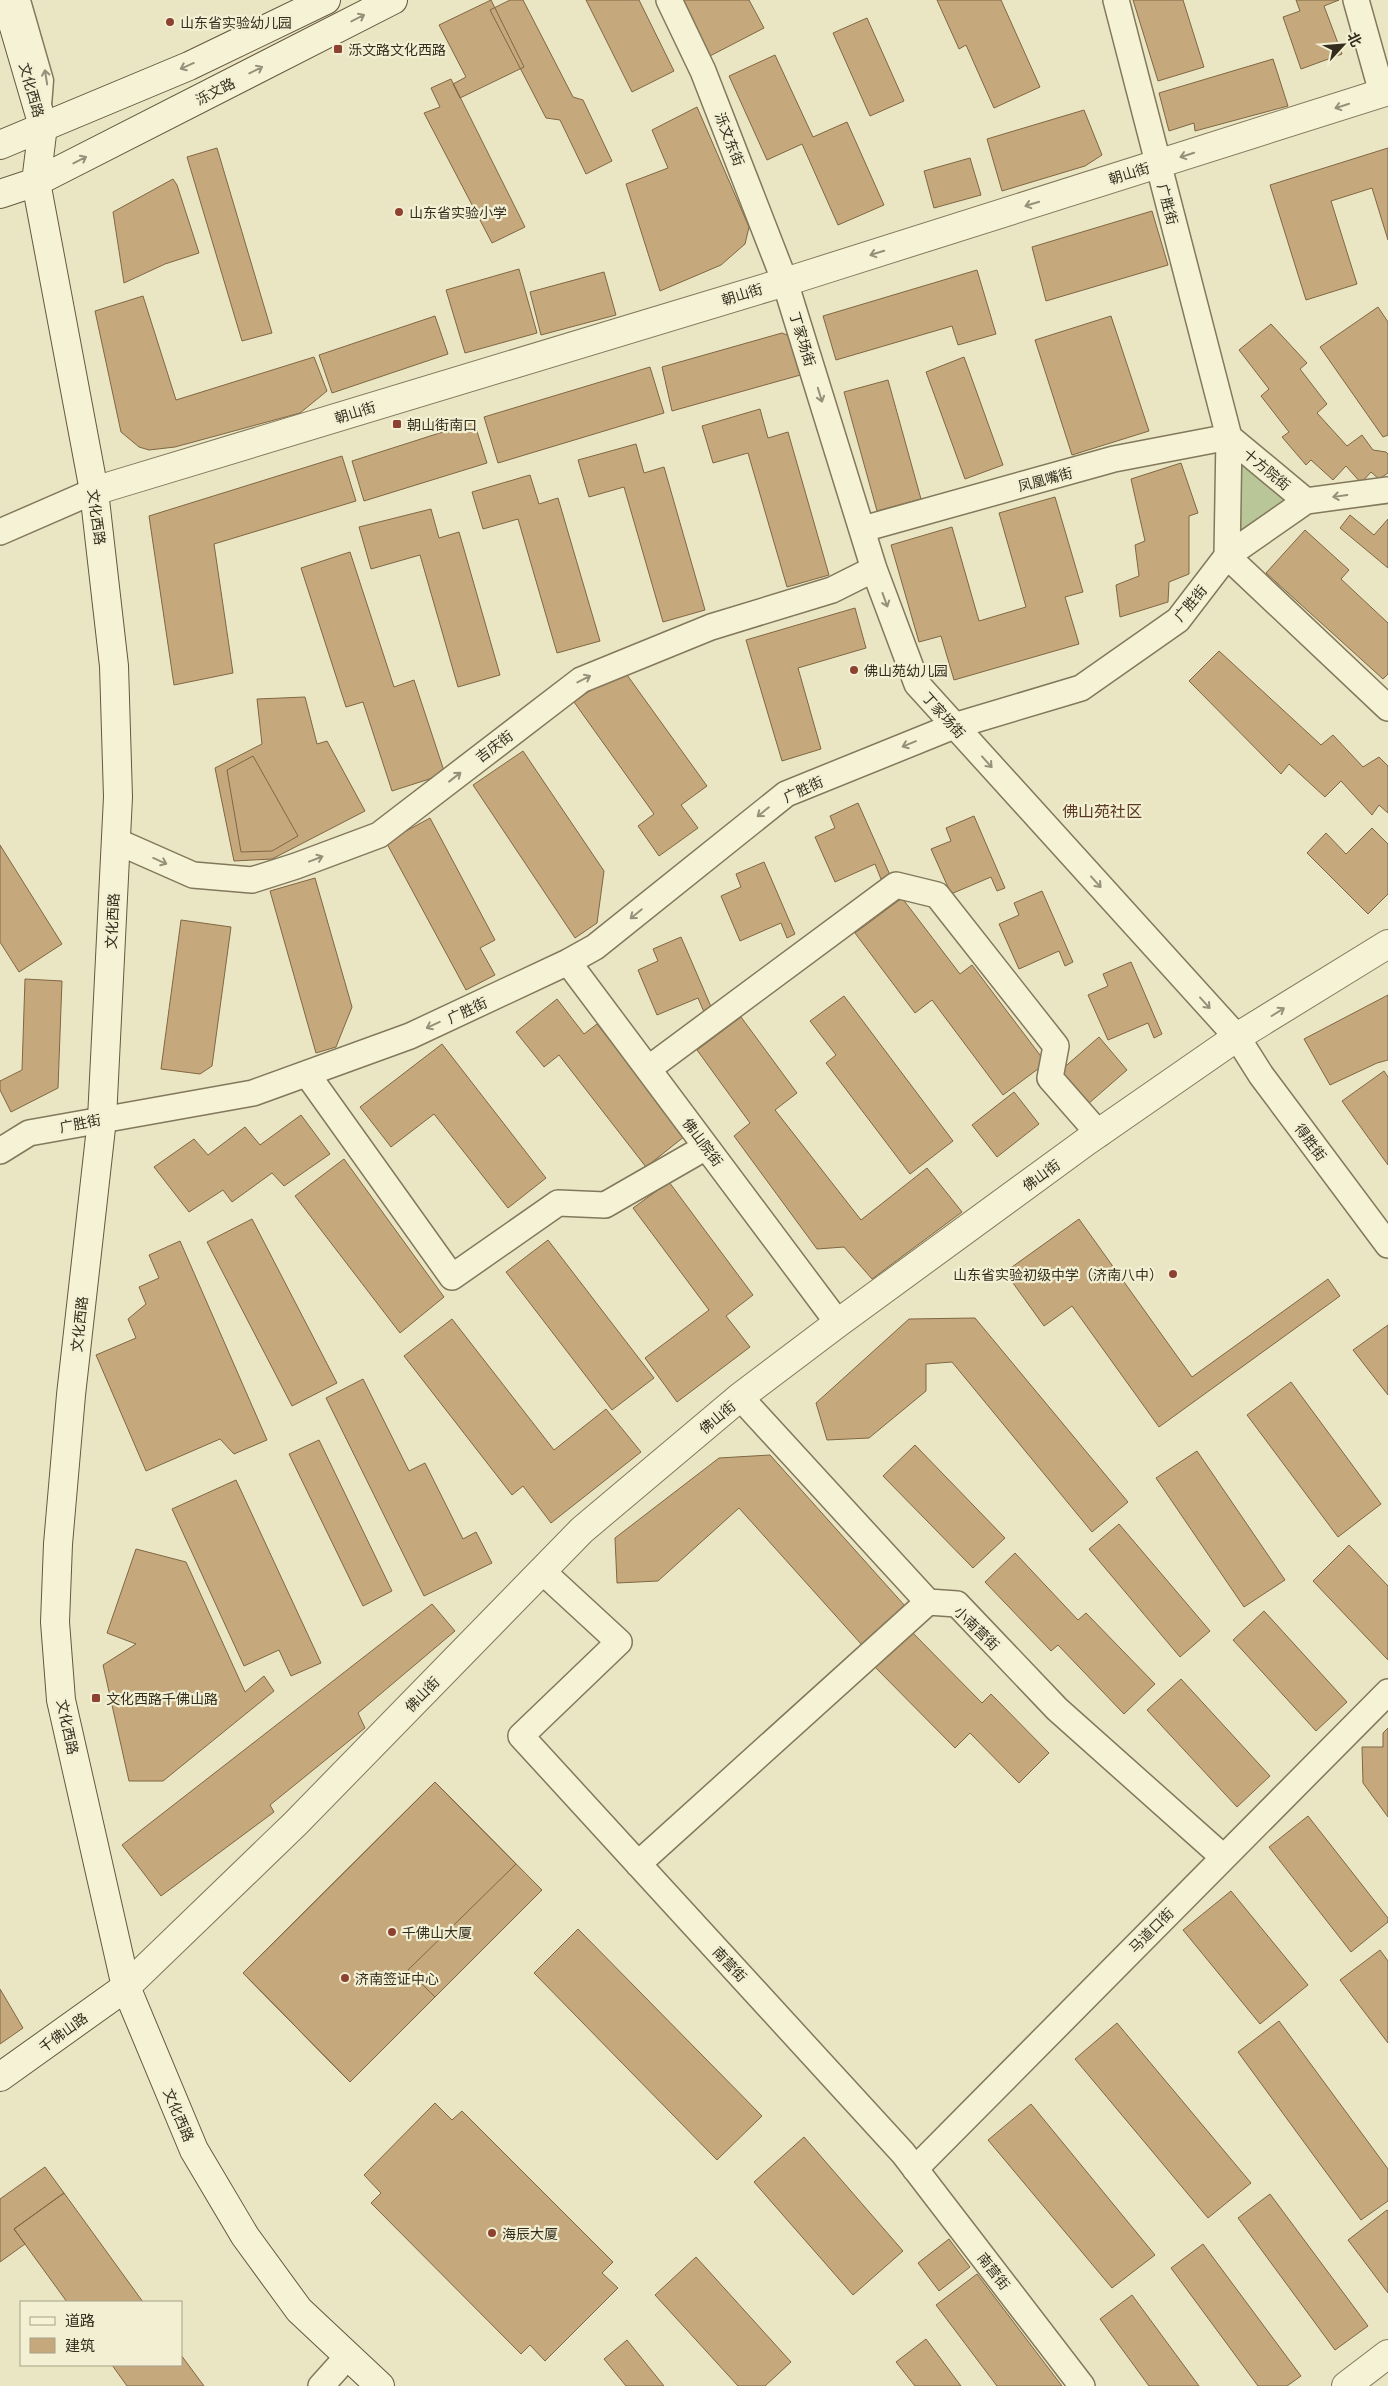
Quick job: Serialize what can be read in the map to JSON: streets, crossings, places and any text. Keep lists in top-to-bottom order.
{
  "streets": {
    "main road": [
      "文化西路",
      "泺文路",
      "朝山街",
      "佛山街",
      "千佛山路"
    ],
    "street": [
      "泺文东街",
      "广胜街",
      "丁家场街",
      "十方院街",
      "凤凰嘴街",
      "吉庆街",
      "佛山院街",
      "得胜街",
      "小南营街",
      "马道口街",
      "南营街"
    ]
  },
  "crossings": [
    ["文化西路", "泺文路"],
    ["文化西路", "朝山街"],
    ["文化西路", "广胜街"],
    ["文化西路", "吉庆街"],
    ["文化西路", "佛山街"],
    ["文化西路", "千佛山路"],
    ["泺文东街", "朝山街"],
    ["泺文东街", "丁家场街"],
    ["朝山街", "广胜街"],
    ["朝山街", "丁家场街"],
    ["广胜街", "丁家场街"],
    ["广胜街", "十方院街"],
    ["广胜街", "凤凰嘴街"],
    ["广胜街", "佛山院街"],
    ["丁家场街", "凤凰嘴街"],
    ["丁家场街", "吉庆街"],
    ["丁家场街", "得胜街"],
    ["丁家场街", "佛山街"],
    ["十方院街", "凤凰嘴街"],
    ["佛山院街", "佛山街"],
    ["得胜街", "佛山街"],
    ["佛山街", "南营街"],
    ["佛山街", "千佛山路"],
    ["小南营街", "马道口街"],
    ["马道口街", "南营街"]
  ],
  "one_way": [
    "朝山街",
    "广胜街",
    "丁家场街",
    "吉庆街"
  ],
  "districts": ["佛山苑社区"],
  "places": {
    "other": [
      "山东省实验幼儿园",
      "山东省实验小学",
      "佛山苑幼儿园",
      "山东省实验初级中学（济南八中）",
      "千佛山大厦",
      "济南签证中心",
      "海辰大厦"
    ],
    "transit": ["泺文路文化西路", "朝山街南口", "文化西路千佛山路"]
  },
  "legend": ["道路", "建筑"],
  "north": "top right"
}
